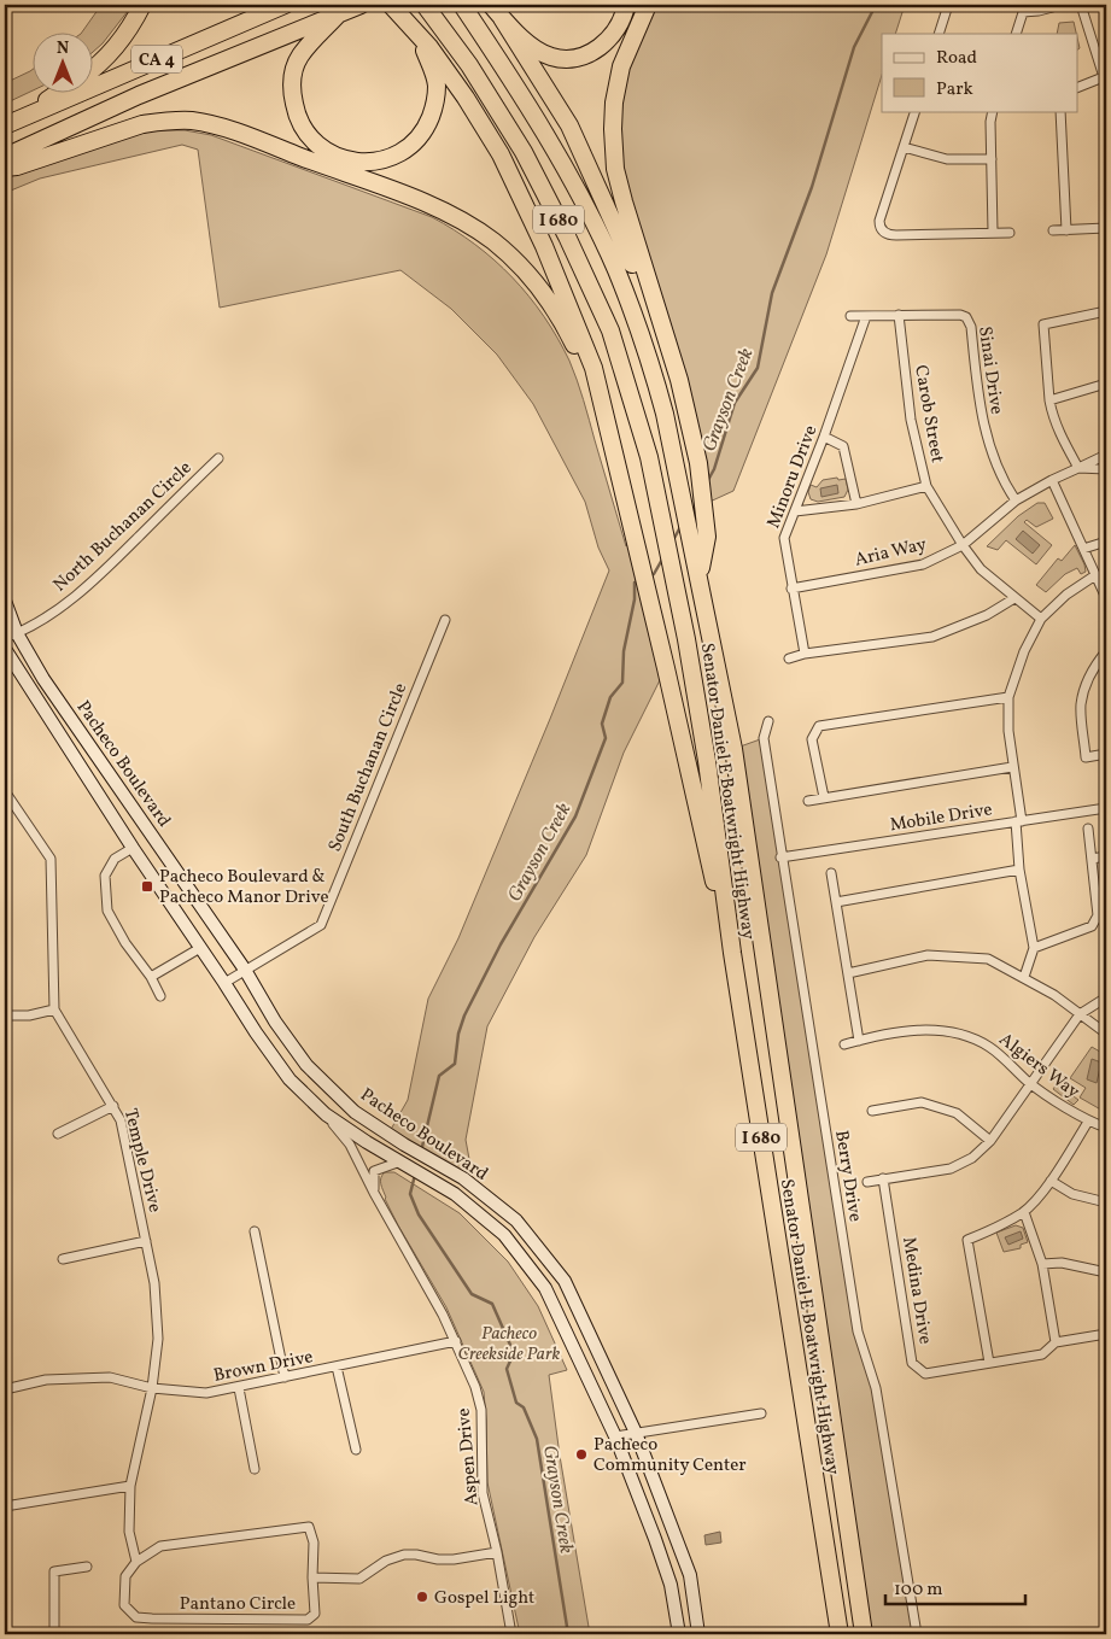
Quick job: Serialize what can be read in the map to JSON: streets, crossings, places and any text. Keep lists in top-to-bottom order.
{
  "streets": {
    "highway": ["CA 4", "I 680", "Senator Daniel E Boatwright Highway"],
    "main road": ["Pacheco Boulevard"],
    "street": [
      "Sinai Drive",
      "Carob Street",
      "Minoru Drive",
      "North Buchanan Circle",
      "Aria Way",
      "South Buchanan Circle",
      "Mobile Drive",
      "Algiers Way",
      "Temple Drive",
      "Berry Drive",
      "Medina Drive",
      "Brown Drive",
      "Aspen Drive",
      "Pantano Circle"
    ]
  },
  "crossings": [
    ["Sinai Drive", "Carob Street"],
    ["Sinai Drive", "Minoru Drive"],
    ["Sinai Drive", "Aria Way"],
    ["Carob Street", "Aria Way"],
    ["Minoru Drive", "Aria Way"],
    ["North Buchanan Circle", "Pacheco Boulevard"],
    ["Pacheco Boulevard", "South Buchanan Circle"],
    ["Pacheco Boulevard", "Aspen Drive"],
    ["Mobile Drive", "Berry Drive"],
    ["Temple Drive", "Brown Drive"],
    ["Temple Drive", "Pantano Circle"],
    ["Brown Drive", "Aspen Drive"]
  ],
  "water": ["Grayson Creek"],
  "parks": ["Pacheco Creekside Park"],
  "places": {
    "transit": ["Pacheco Boulevard & Pacheco Manor Drive"],
    "other": ["Pacheco Community Center", "Gospel Light"]
  },
  "legend": ["Road", "Park"],
  "scale_bar": "100 m",
  "north": "top"
}
